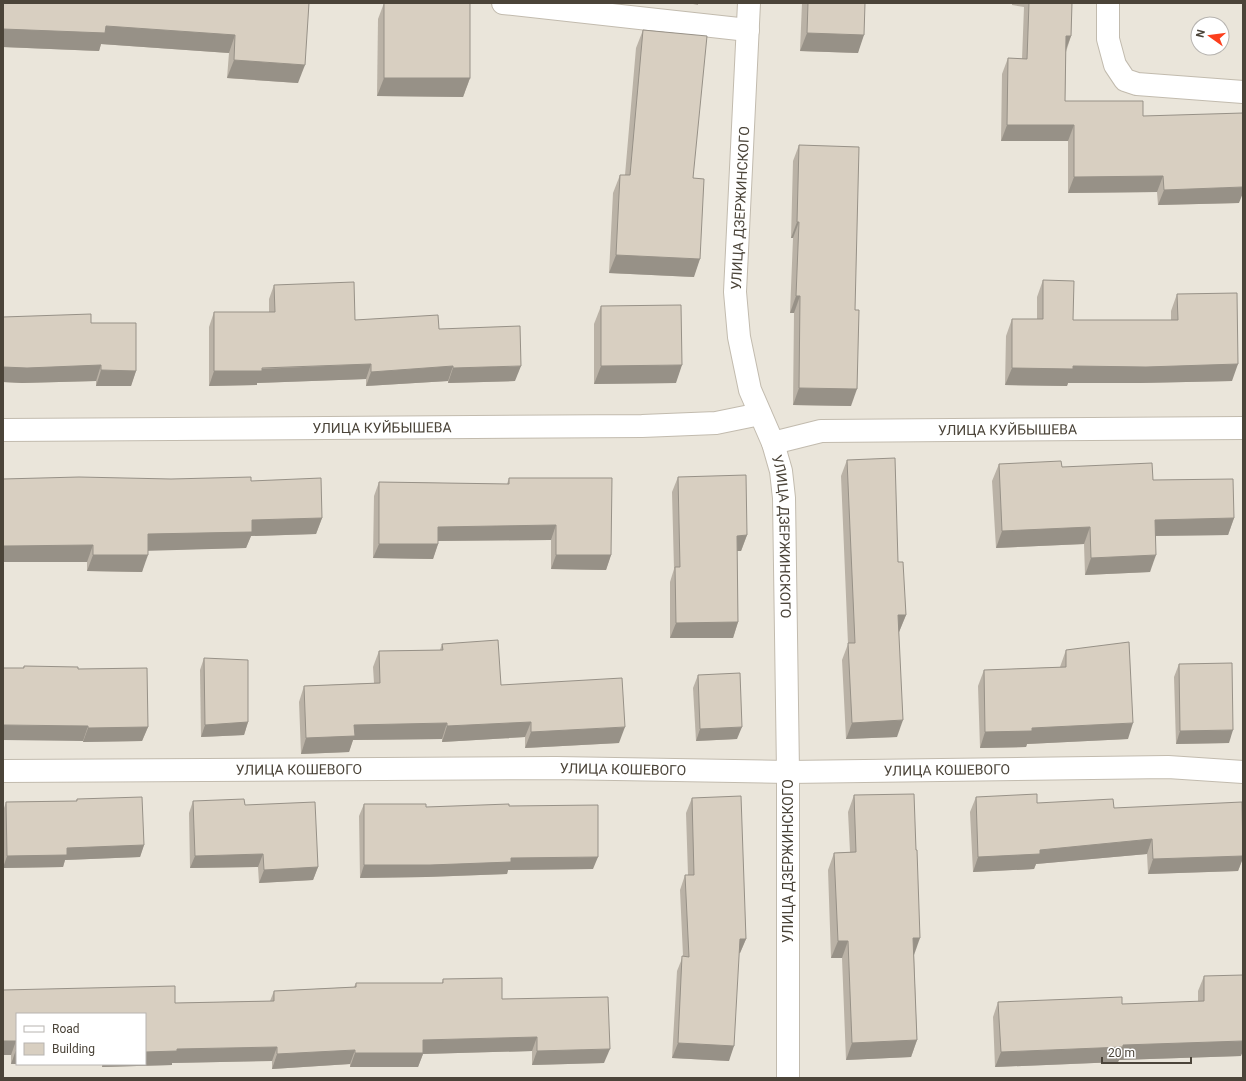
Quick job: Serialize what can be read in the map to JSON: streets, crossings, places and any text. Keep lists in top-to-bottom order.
{
  "streets": {
    "street": ["УЛИЦА ДЗЕРЖИНСКОГО", "УЛИЦА КУЙБЫШЕВА", "УЛИЦА КОШЕВОГО"]
  },
  "crossings": [
    ["УЛИЦА ДЗЕРЖИНСКОГО", "УЛИЦА КУЙБЫШЕВА"],
    ["УЛИЦА ДЗЕРЖИНСКОГО", "УЛИЦА КОШЕВОГО"]
  ],
  "legend": ["Road", "Building"],
  "scale_bar": "20 m",
  "north": "left"
}
